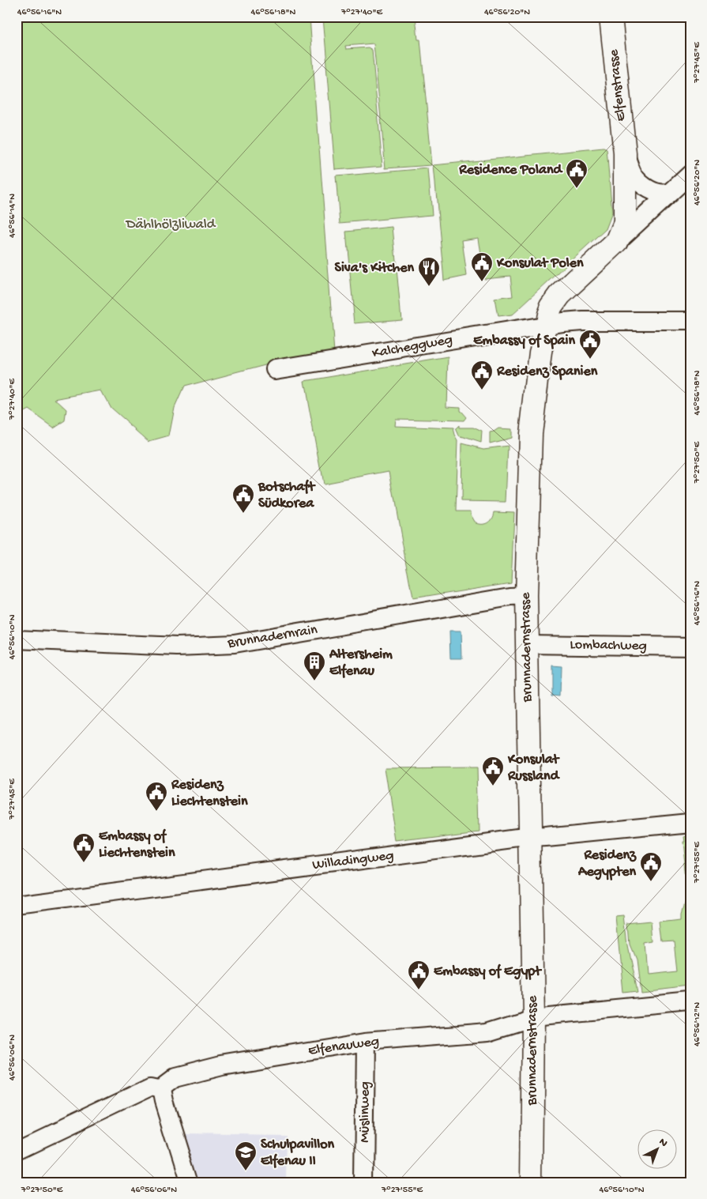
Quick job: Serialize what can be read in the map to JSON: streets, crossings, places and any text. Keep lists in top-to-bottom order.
{
  "streets": {
    "street": [
      "Elfenstrasse",
      "Kalcheggweg",
      "Brunnadernrain",
      "Lombachweg",
      "Brunnadernstrasse",
      "Willadingweg",
      "Elfenauweg",
      "Müslinweg"
    ]
  },
  "crossings": [
    ["Elfenstrasse", "Brunnadernstrasse"],
    ["Kalcheggweg", "Brunnadernstrasse"],
    ["Brunnadernrain", "Brunnadernstrasse"],
    ["Lombachweg", "Brunnadernstrasse"],
    ["Brunnadernstrasse", "Willadingweg"],
    ["Brunnadernstrasse", "Elfenauweg"],
    ["Elfenauweg", "Müslinweg"]
  ],
  "parks": ["Dählhölzliwald"],
  "places": {
    "public building": [
      "Residence Poland",
      "Konsulat Polen",
      "Embassy of Spain",
      "Residenz Spanien",
      "Botschaft Südkorea",
      "Konsulat Russland",
      "Residenz Liechtenstein",
      "Embassy of Liechtenstein",
      "Residenz Aegypten",
      "Embassy of Egypt"
    ],
    "restaurant": ["Siva's Kitchen"],
    "building": ["Altersheim Elfenau"],
    "school or university": ["Schulpavillon Elfenau II"]
  },
  "north": "top right",
  "coordinates": [
    "46°56'16\"N",
    "46°56'18\"N",
    "7°27'40\"E",
    "46°56'20\"N",
    "7°27'45\"E",
    "46°56'14\"N",
    "7°27'50\"E",
    "46°56'10\"N",
    "7°27'55\"E",
    "46°56'12\"N",
    "46°56'06\"N"
  ]
}
